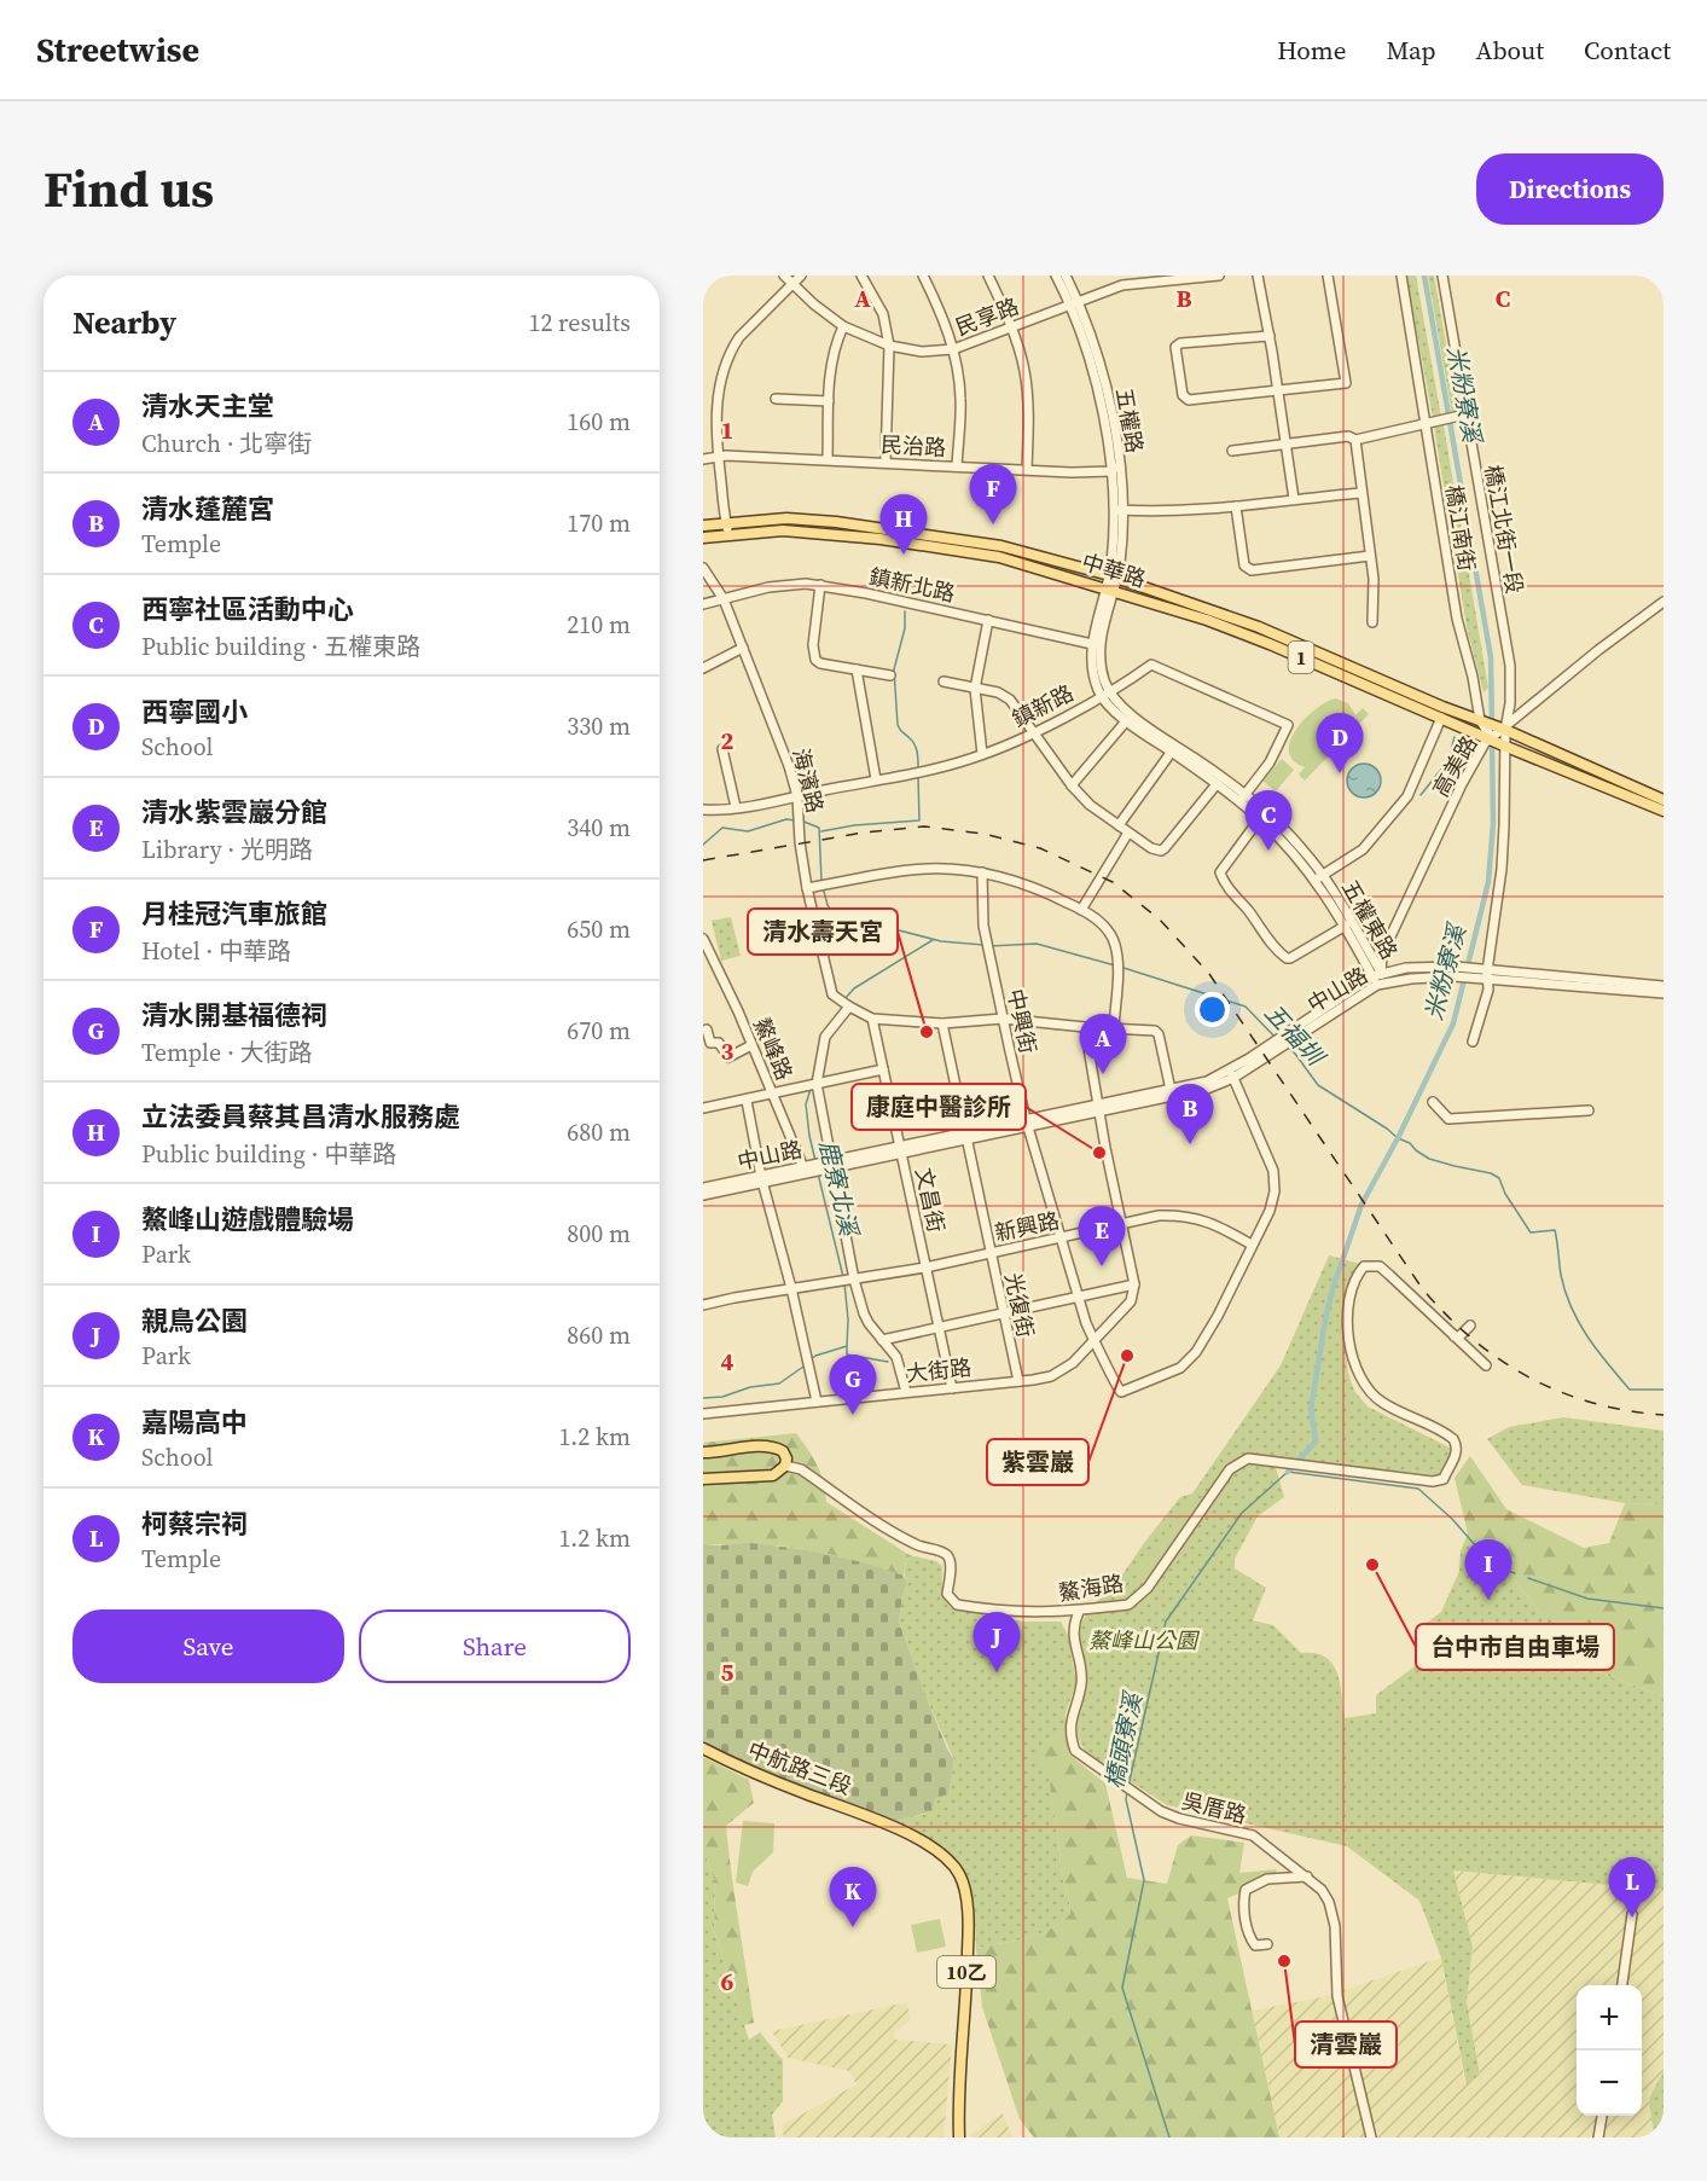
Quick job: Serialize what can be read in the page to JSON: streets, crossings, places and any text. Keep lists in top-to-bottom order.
{
  "streets": {
    "main road": [
      "中華路",
      "1",
      "中航路三段",
      "10乙"
    ],
    "street": [
      "民享路",
      "五權路",
      "民治路",
      "橋江南街",
      "橋江北街一段",
      "鎮新北路",
      "鎮新路",
      "高美路",
      "海濱路",
      "五權東路",
      "中山路",
      "中興街",
      "鰲峰路",
      "文昌街",
      "新興路",
      "光復街",
      "大街路",
      "鰲海路",
      "吳厝路"
    ]
  },
  "crossings": [
    ["民享路", "五權路"],
    ["五權路", "民治路"],
    ["五權路", "中華路"],
    ["五權路", "五權東路"],
    ["橋江南街", "中華路"],
    ["橋江南街", "1"],
    ["橋江南街", "高美路"],
    ["橋江北街一段", "1"],
    ["橋江北街一段", "高美路"],
    ["橋江北街一段", "中山路"],
    ["中華路", "1"],
    ["中華路", "高美路"],
    ["中華路", "五權東路"],
    ["鎮新北路", "海濱路"],
    ["鎮新北路", "五權東路"],
    ["1", "高美路"],
    ["鎮新路", "海濱路"],
    ["鎮新路", "五權東路"],
    ["高美路", "五權東路"],
    ["高美路", "中山路"],
    ["五權東路", "中山路"],
    ["中山路", "中興街"],
    ["中山路", "鰲峰路"],
    ["中山路", "文昌街"],
    ["中山路", "光復街"],
    ["中興街", "新興路"],
    ["中興街", "大街路"],
    ["文昌街", "新興路"],
    ["文昌街", "大街路"],
    ["新興路", "光復街"],
    ["光復街", "大街路"],
    ["鰲海路", "吳厝路"]
  ],
  "water": [
    "米粉寮溪",
    "五福圳",
    "鹿寮北溪",
    "橋頭寮溪"
  ],
  "parks": ["鰲峰山公園"],
  "places": [
    "清水壽天宮",
    "康庭中醫診所",
    "紫雲巖",
    "台中市自由車場",
    "清雲巖"
  ],
  "page": {
    "header": "Streetwise",
    "nav": [
      "Home",
      "Map",
      "About",
      "Contact"
    ],
    "title": "Find us",
    "buttons": [
      "Directions",
      ["Save", "Share"]
    ],
    "heading": ["Nearby", "12 results"],
    "list": [
      {
        "mark": "A",
        "name": "清水天主堂",
        "note": "Church · 北寧街",
        "value": "160 m"
      },
      {
        "mark": "B",
        "name": "清水蓬麓宮",
        "note": "Temple",
        "value": "170 m"
      },
      {
        "mark": "C",
        "name": "西寧社區活動中心",
        "note": "Public building · 五權東路",
        "value": "210 m"
      },
      {
        "mark": "D",
        "name": "西寧國小",
        "note": "School",
        "value": "330 m"
      },
      {
        "mark": "E",
        "name": "清水紫雲巖分館",
        "note": "Library · 光明路",
        "value": "340 m"
      },
      {
        "mark": "F",
        "name": "月桂冠汽車旅館",
        "note": "Hotel · 中華路",
        "value": "650 m"
      },
      {
        "mark": "G",
        "name": "清水開基福德祠",
        "note": "Temple · 大街路",
        "value": "670 m"
      },
      {
        "mark": "H",
        "name": "立法委員蔡其昌清水服務處",
        "note": "Public building · 中華路",
        "value": "680 m"
      },
      {
        "mark": "I",
        "name": "鰲峰山遊戲體驗場",
        "note": "Park",
        "value": "800 m"
      },
      {
        "mark": "J",
        "name": "親鳥公園",
        "note": "Park",
        "value": "860 m"
      },
      {
        "mark": "K",
        "name": "嘉陽高中",
        "note": "School",
        "value": "1.2 km"
      },
      {
        "mark": "L",
        "name": "柯蔡宗祠",
        "note": "Temple",
        "value": "1.2 km"
      }
    ],
    "pins": [
      "F",
      "H",
      "D",
      "C",
      "A",
      "B",
      "E",
      "G",
      "I",
      "J",
      "L",
      "K"
    ],
    "map_buttons": ["+", "−"]
  },
  "grid": {
    "columns": ["A", "B", "C"],
    "rows": [
      "1",
      "2",
      "3",
      "4",
      "5",
      "6"
    ]
  }
}
